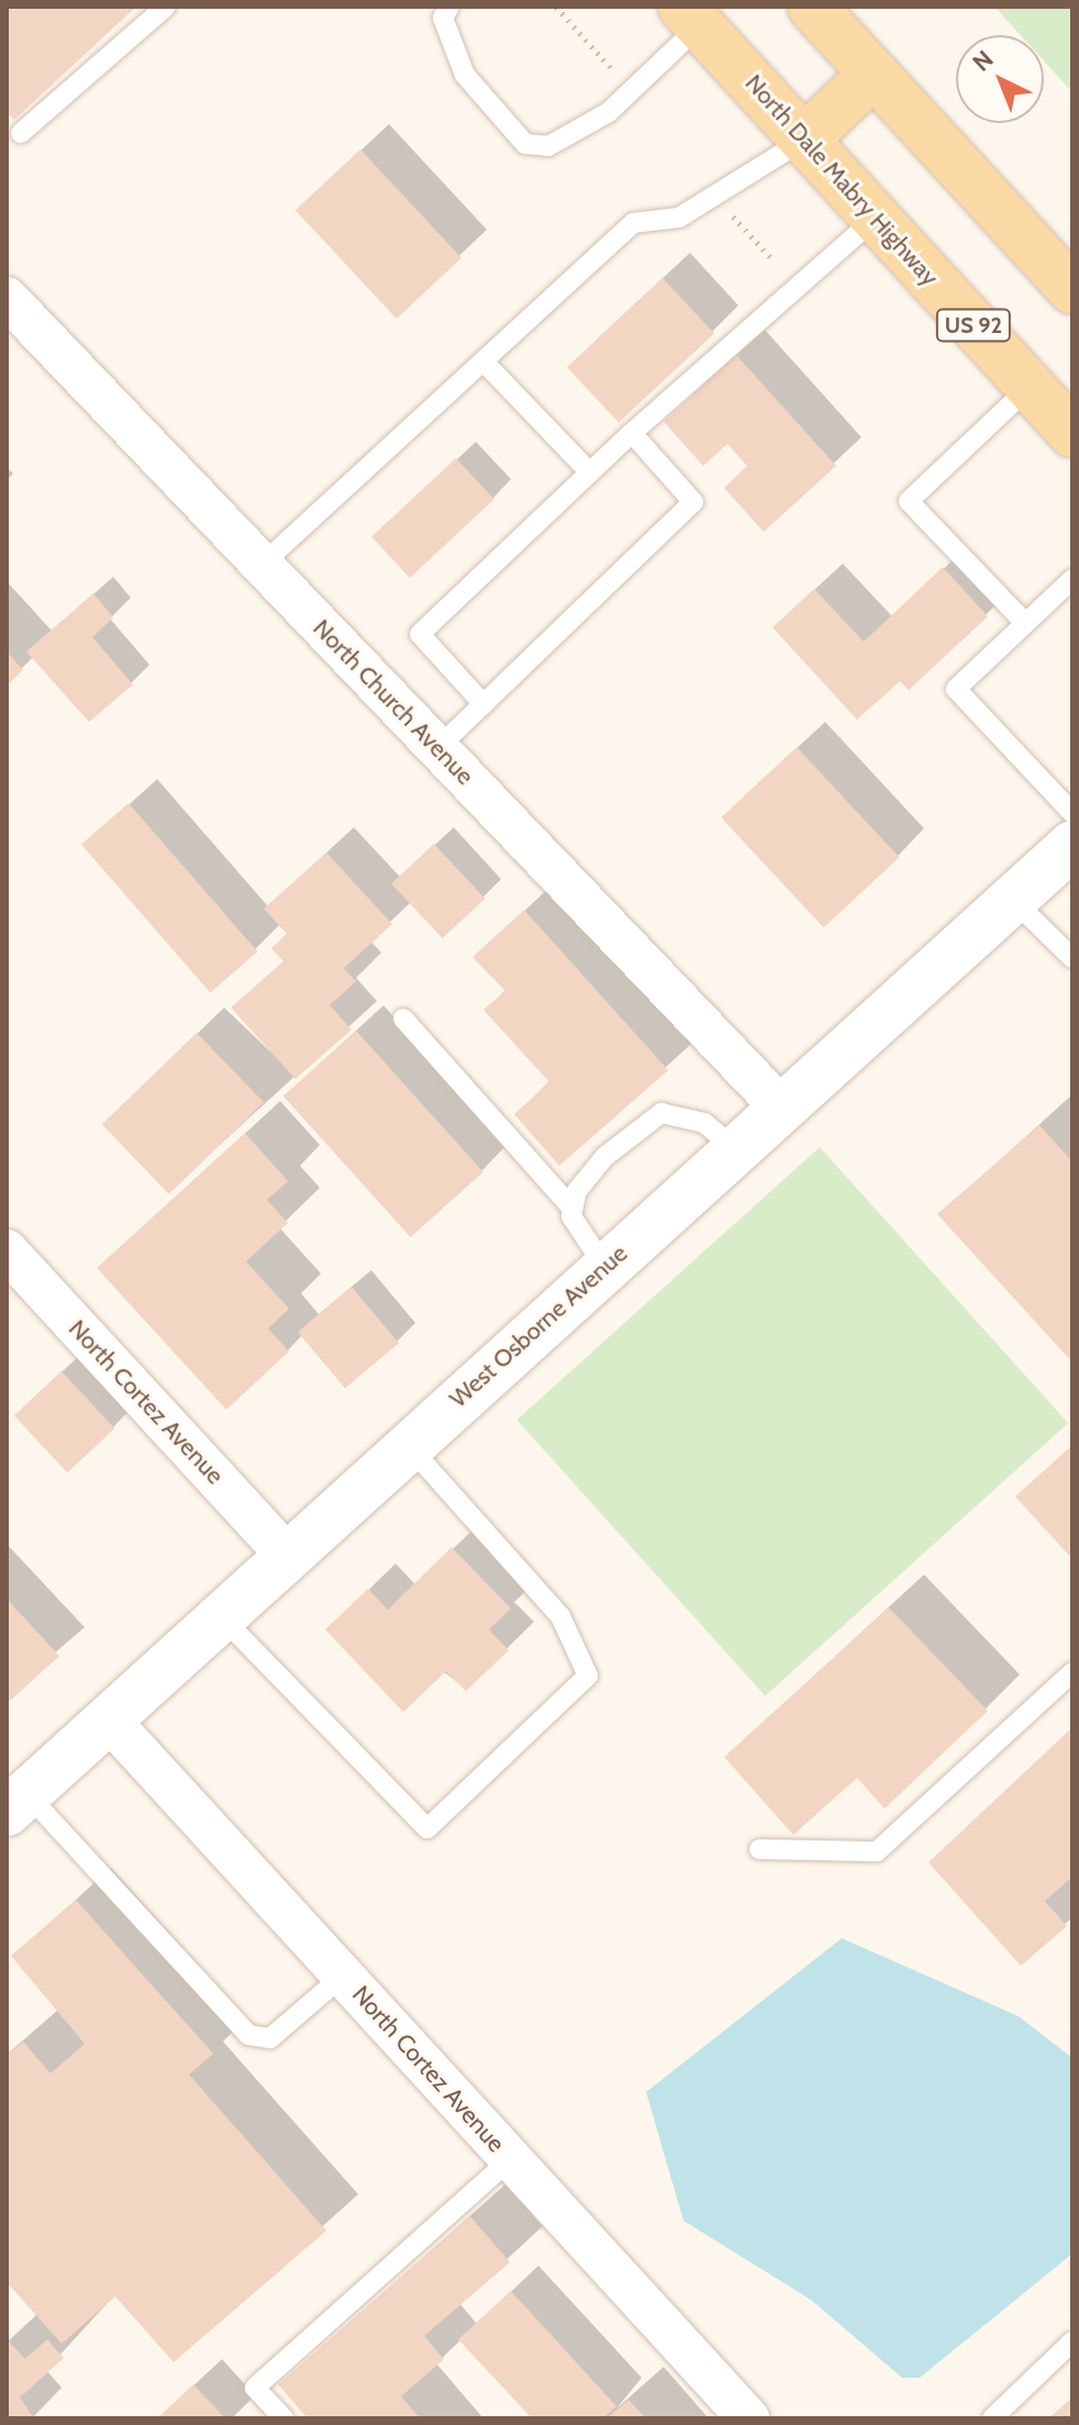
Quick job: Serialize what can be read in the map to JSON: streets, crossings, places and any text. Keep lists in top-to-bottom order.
{
  "streets": {
    "main road": ["North Dale Mabry Highway", "US 92"],
    "street": ["North Church Avenue", "West Osborne Avenue", "North Cortez Avenue"]
  },
  "crossings": [
    ["North Church Avenue", "West Osborne Avenue"],
    ["West Osborne Avenue", "North Cortez Avenue"]
  ],
  "north": "top left"
}
